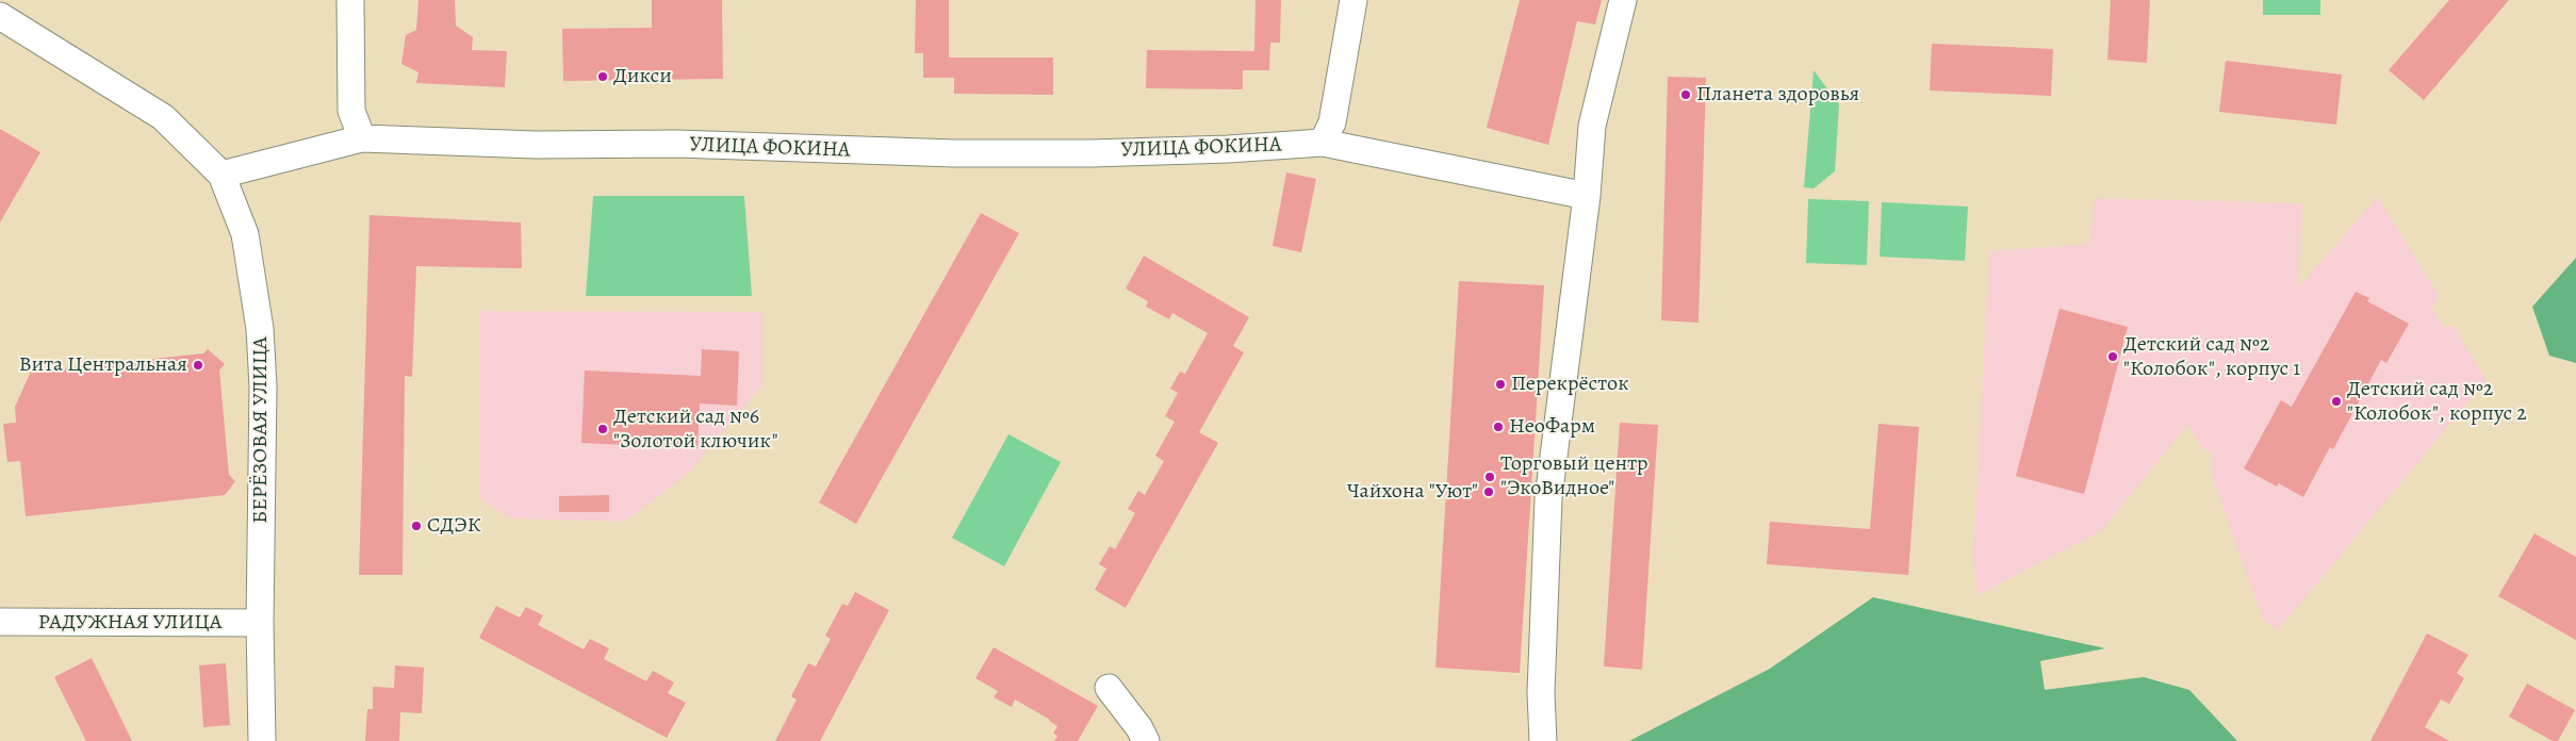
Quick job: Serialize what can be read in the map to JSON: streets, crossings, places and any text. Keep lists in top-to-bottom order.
{
  "streets": {
    "street": ["УЛИЦА ФОКИНА", "БЕРЁЗОВАЯ УЛИЦА", "РАДУЖНАЯ УЛИЦА"]
  },
  "crossings": [
    ["УЛИЦА ФОКИНА", "БЕРЁЗОВАЯ УЛИЦА"],
    ["БЕРЁЗОВАЯ УЛИЦА", "РАДУЖНАЯ УЛИЦА"]
  ],
  "places": [
    "Дикси",
    "Планета здоровья",
    "Детский сад №2 \"Колобок\", корпус 1",
    "Вита Центральная",
    "Перекрёсток",
    "Детский сад №2 \"Колобок\", корпус 2",
    "НеоФарм",
    "Детский сад №6 \"Золотой ключик\"",
    "Торговый центр \"ЭкоВидное\"",
    "Чайхона \"Уют\"",
    "СДЭК"
  ]
}
